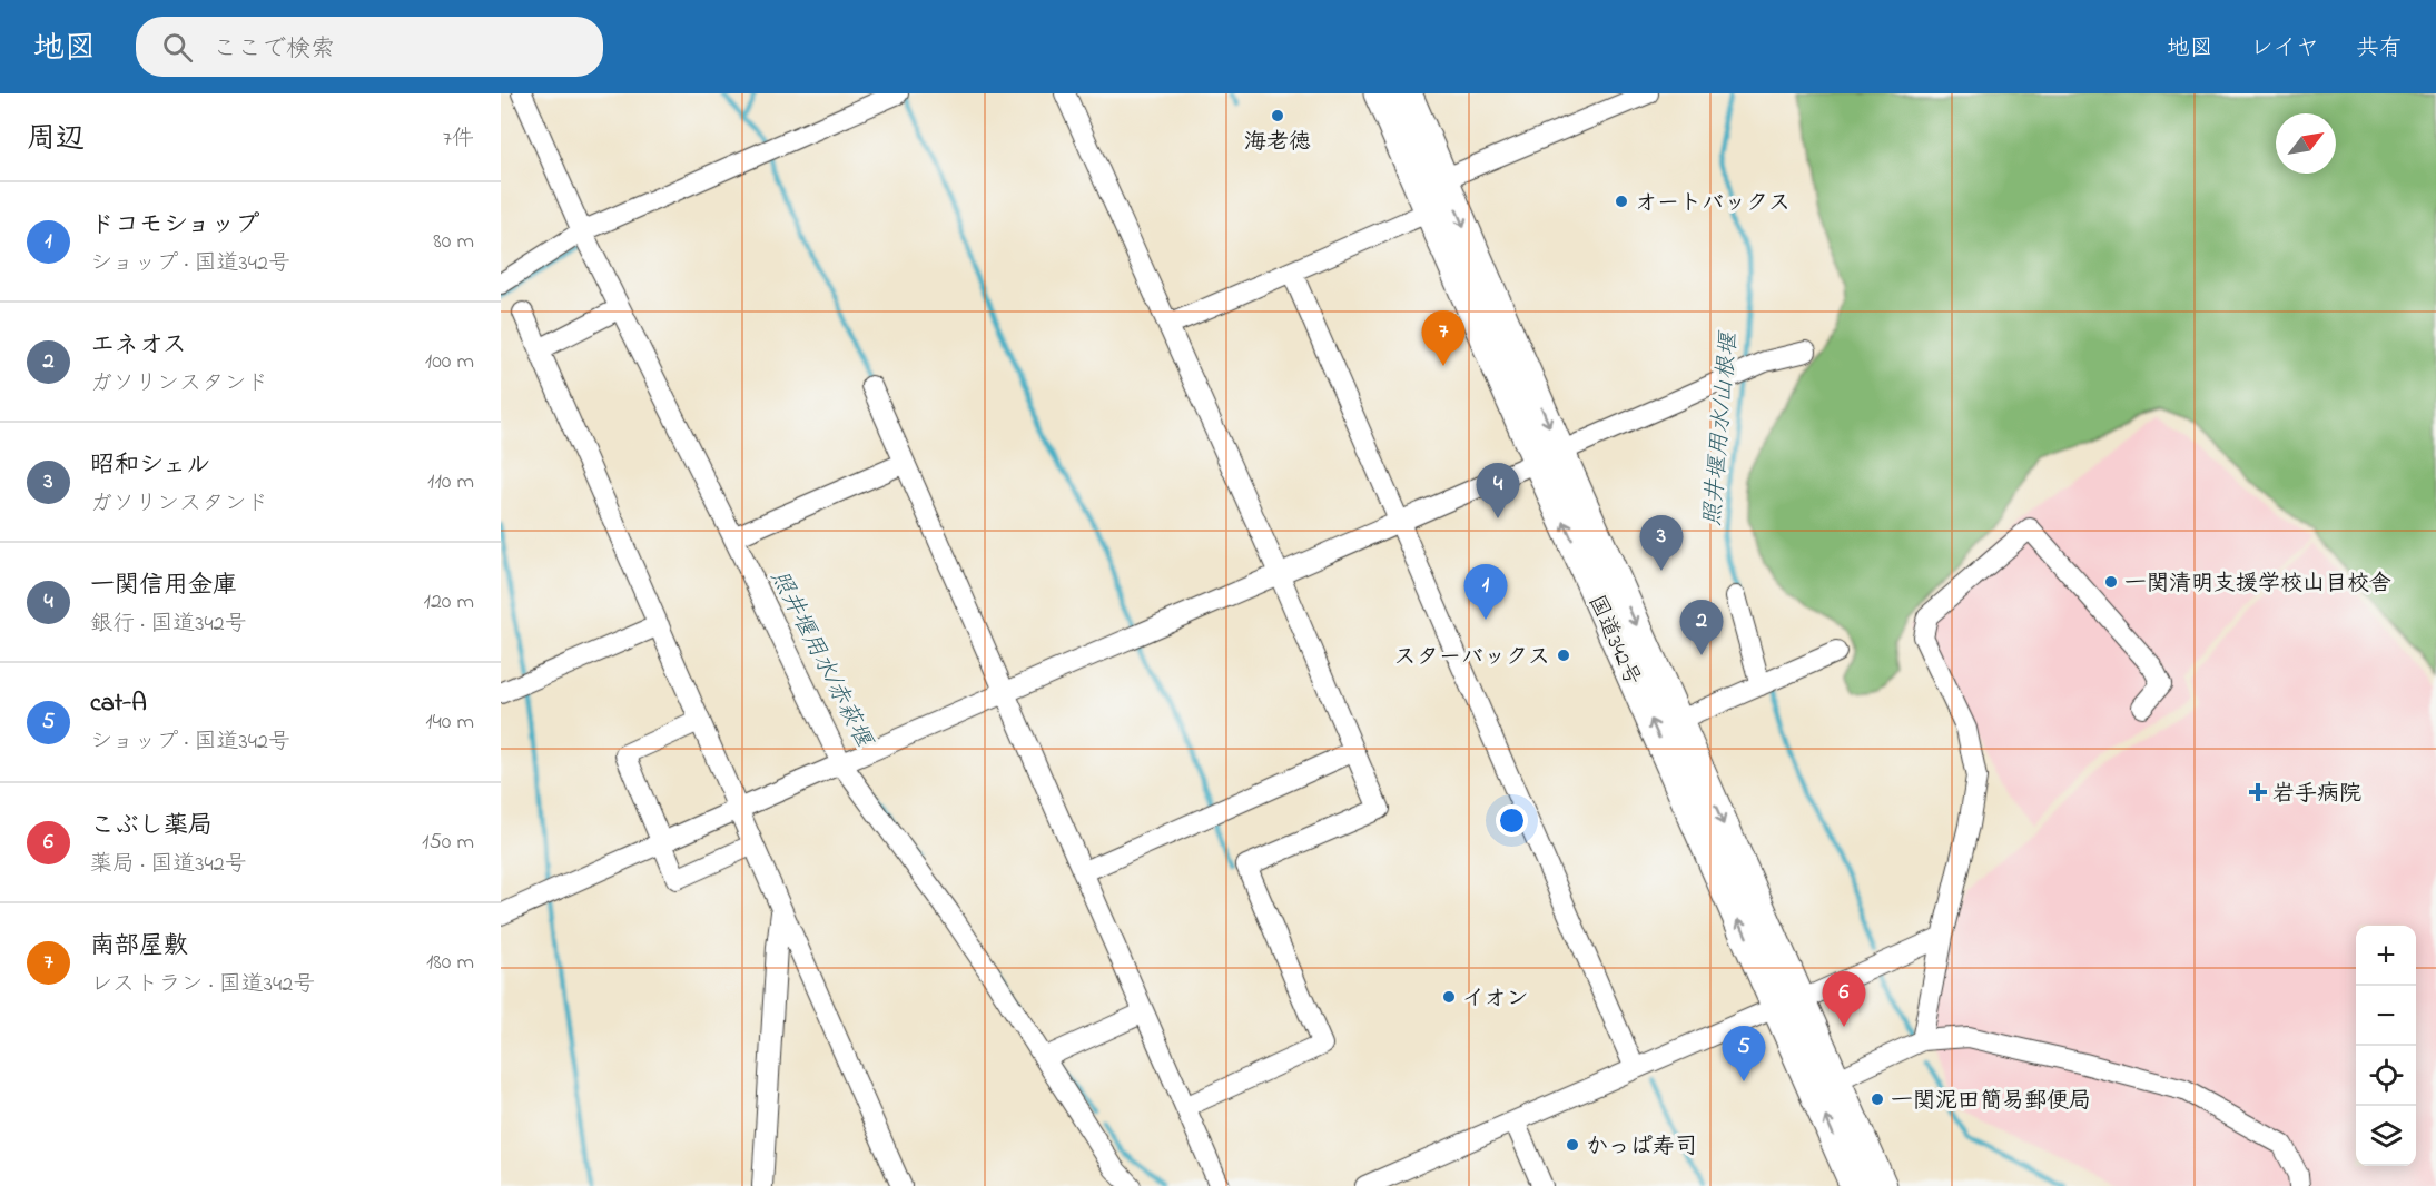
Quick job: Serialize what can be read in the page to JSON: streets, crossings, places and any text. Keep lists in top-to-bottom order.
{
  "streets": {
    "highway": ["国道342号"]
  },
  "water": ["照井堰用水/山根堰", "照井堰用水/赤萩堰"],
  "places": {
    "other": [
      "海老徳",
      "オートバックス",
      "一関清明支援学校山目校舎",
      "スターバックス",
      "イオン",
      "一関泥田簡易郵便局",
      "かっぱ寿司"
    ],
    "health": ["岩手病院"]
  },
  "north": "top right",
  "page": {
    "header": "地図",
    "search": "ここで検索",
    "nav": ["地図", "レイヤ", "共有"],
    "heading": ["周辺", "7件"],
    "list": [
      {
        "mark": "1",
        "name": "ドコモショップ",
        "note": "ショップ · 国道342号",
        "value": "80 m"
      },
      {
        "mark": "2",
        "name": "エネオス",
        "note": "ガソリンスタンド",
        "value": "100 m"
      },
      {
        "mark": "3",
        "name": "昭和シェル",
        "note": "ガソリンスタンド",
        "value": "110 m"
      },
      {
        "mark": "4",
        "name": "一関信用金庫",
        "note": "銀行 · 国道342号",
        "value": "120 m"
      },
      {
        "mark": "5",
        "name": "cat-A",
        "note": "ショップ · 国道342号",
        "value": "140 m"
      },
      {
        "mark": "6",
        "name": "こぶし薬局",
        "note": "薬局 · 国道342号",
        "value": "150 m"
      },
      {
        "mark": "7",
        "name": "南部屋敷",
        "note": "レストラン · 国道342号",
        "value": "180 m"
      }
    ],
    "pins": [
      "7",
      "4",
      "3",
      "1",
      "2",
      "6",
      "5"
    ],
    "map_buttons": ["+", "−"]
  }
}
